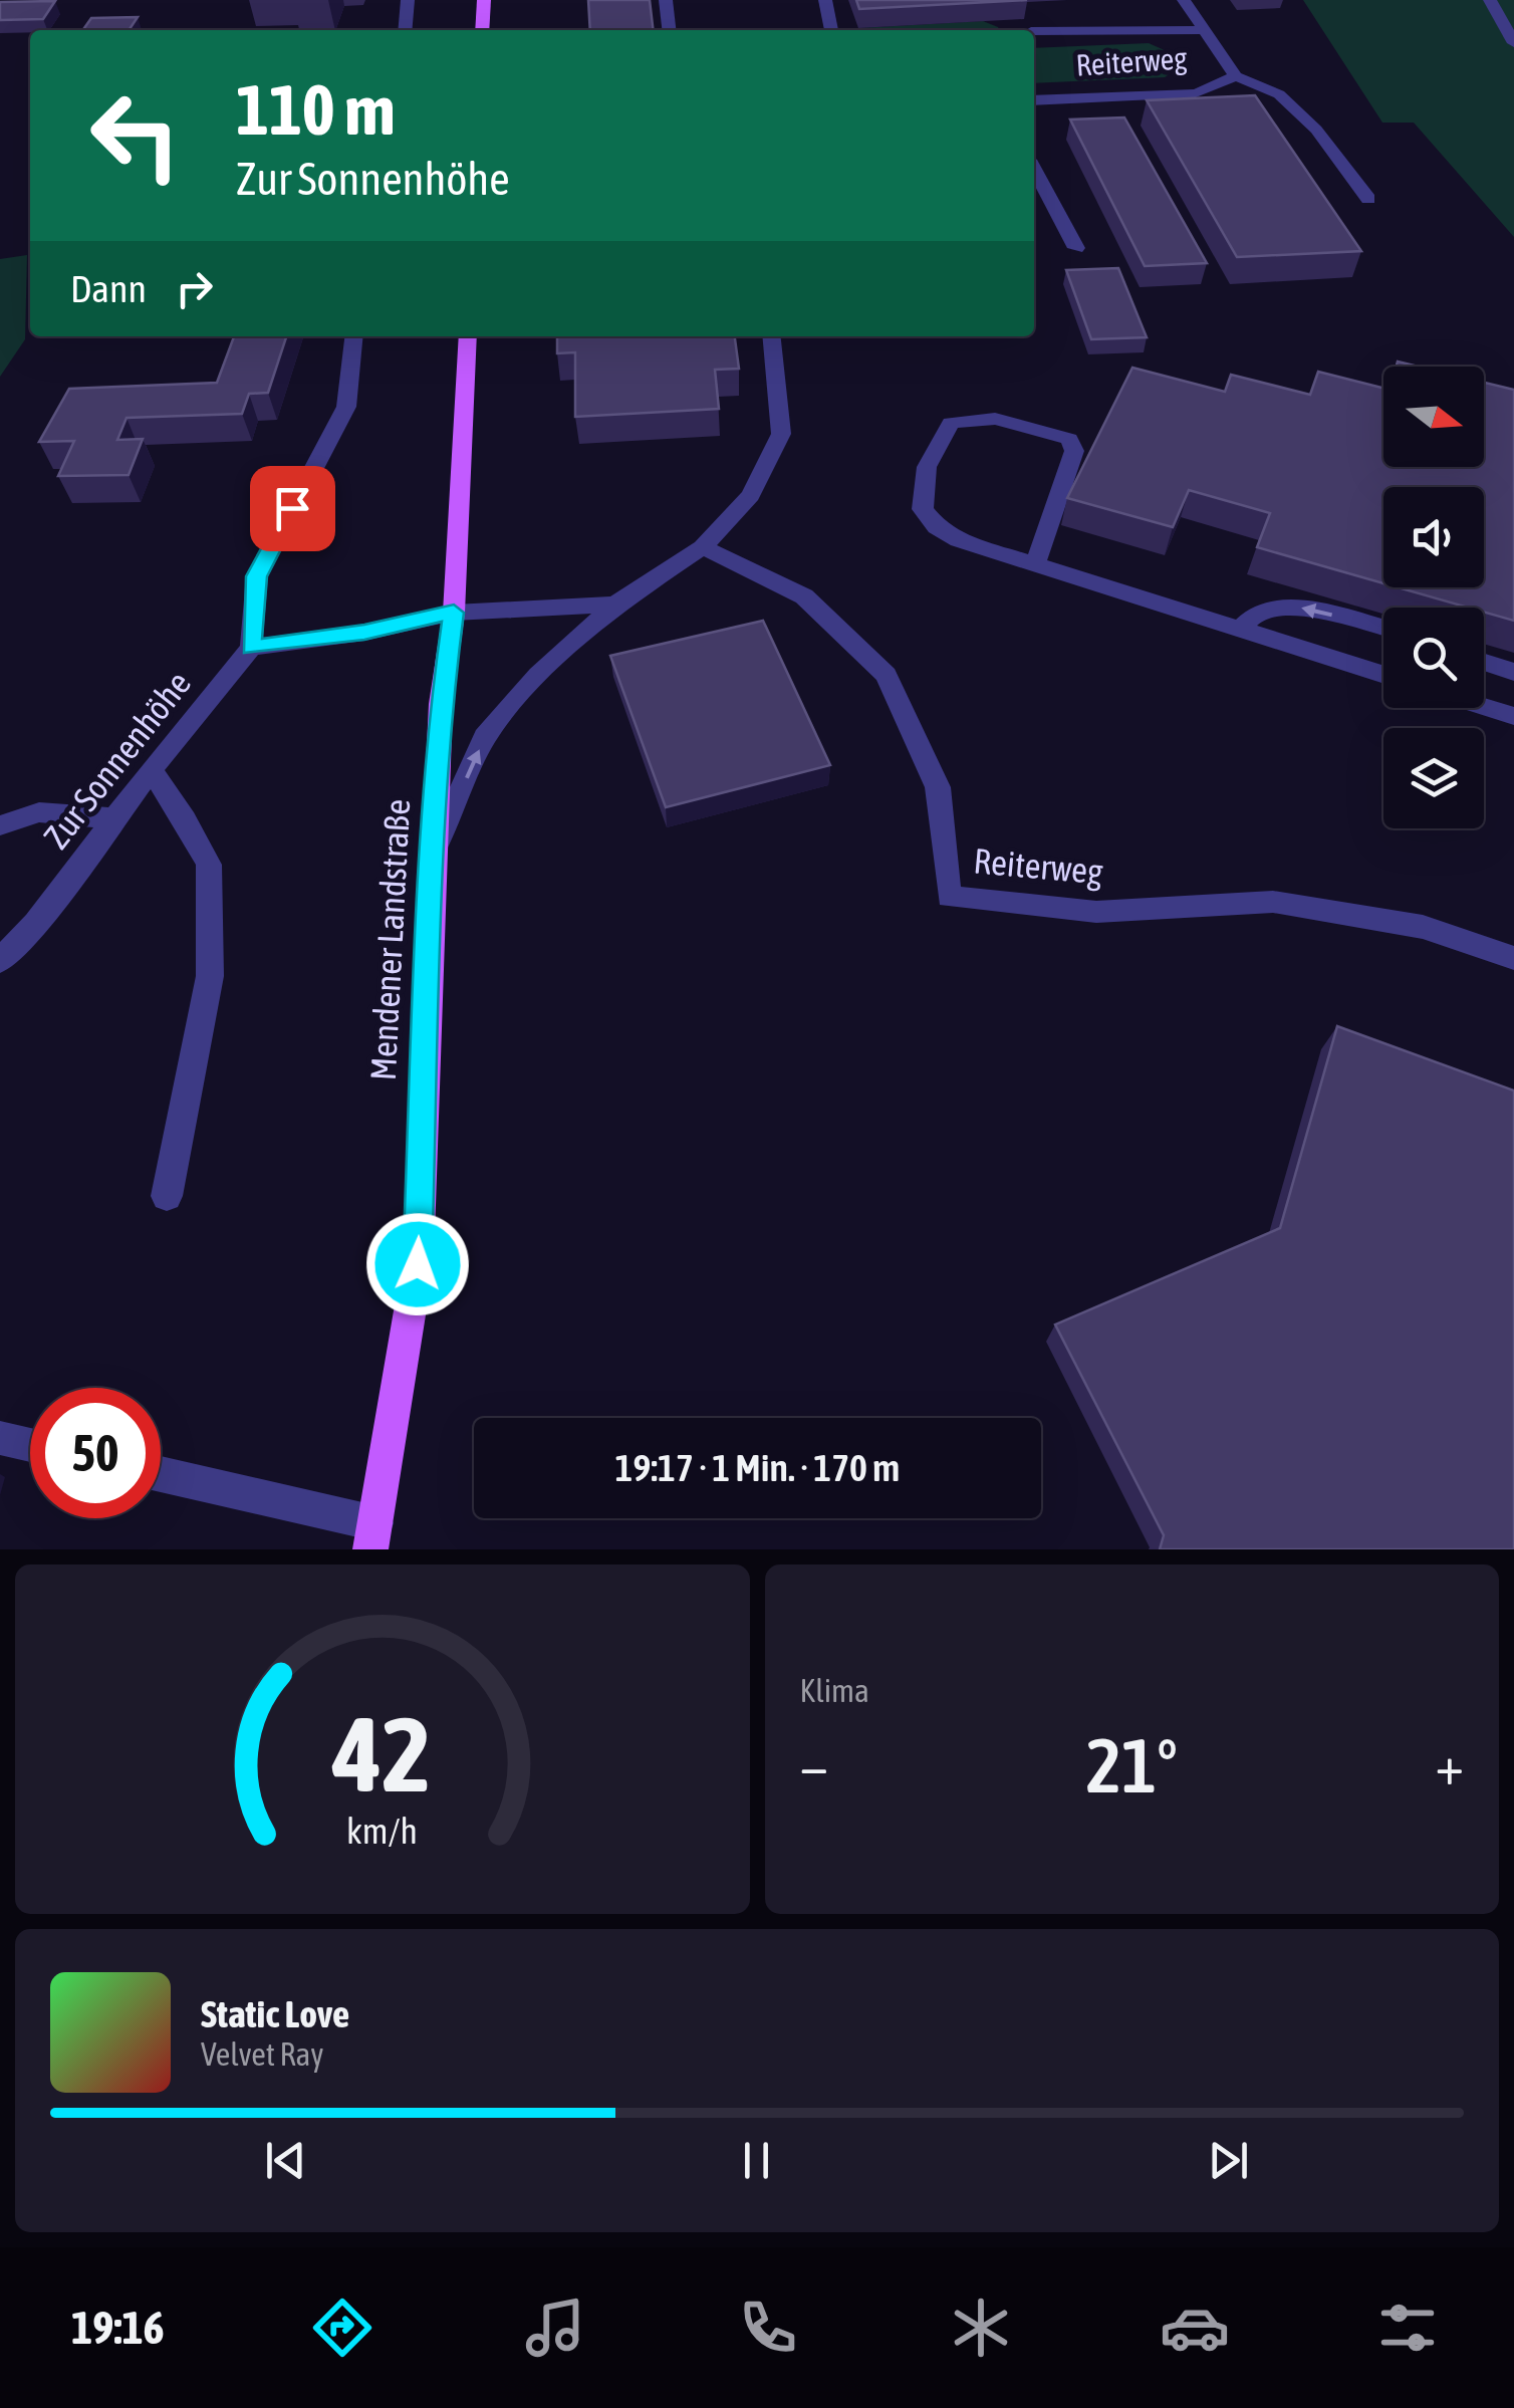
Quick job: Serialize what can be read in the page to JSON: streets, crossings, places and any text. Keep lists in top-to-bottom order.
{
  "streets": {
    "main road": ["Mendener Landstraße"],
    "street": ["Reiterweg", "Zur Sonnenhöhe"]
  },
  "north": "right",
  "page": {
    "turn": ["110 m", "Zur Sonnenhöhe"],
    "then": "Dann",
    "limit": "50",
    "trip": "19:17 · 1 Min. · 170 m",
    "tile": "Klima",
    "heat": ["−", "21°", "+"],
    "song": ["Static Love", "Velvet Ray"],
    "tabs": "19:16",
    "gauge": ["42", "km/h"]
  }
}
